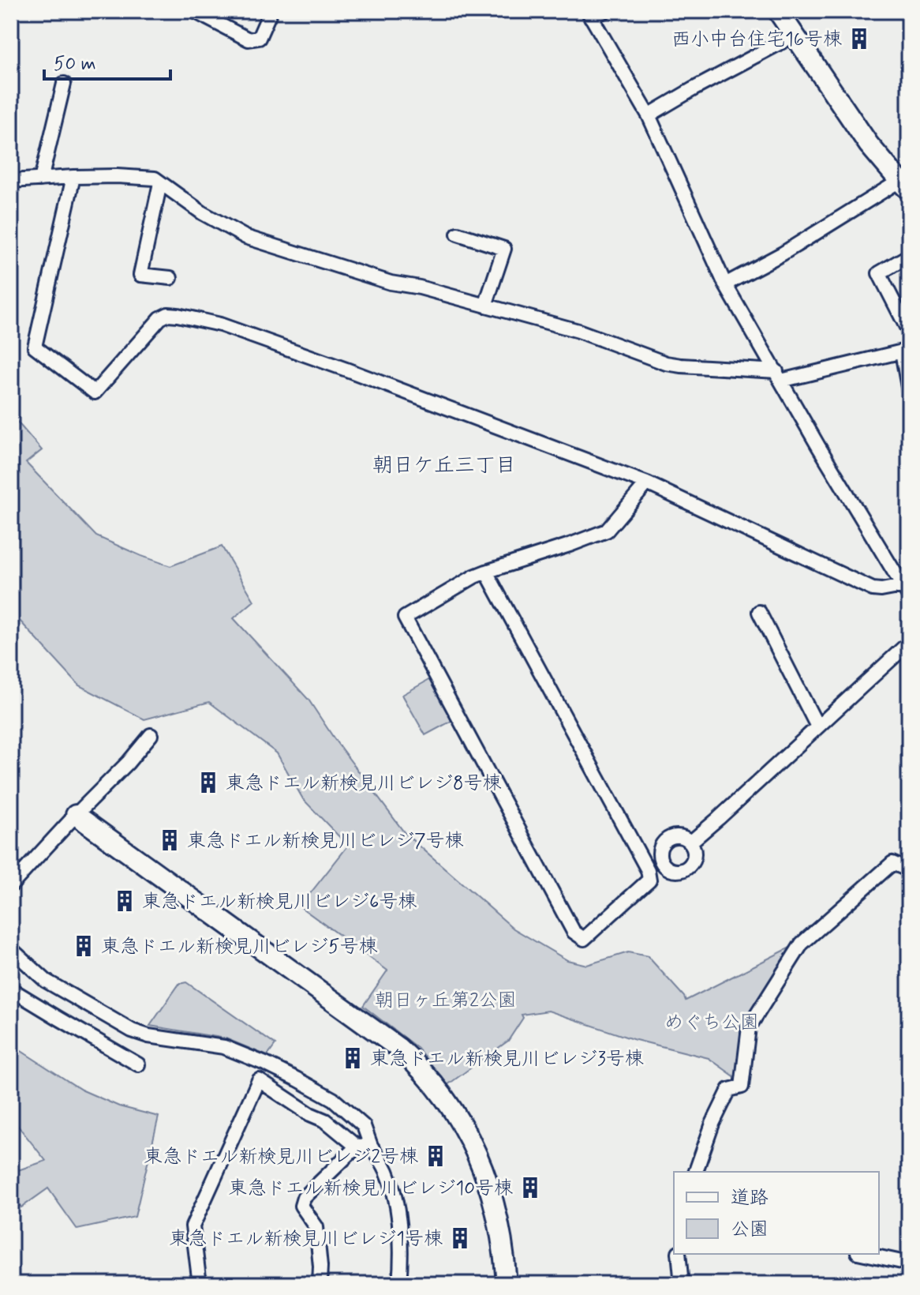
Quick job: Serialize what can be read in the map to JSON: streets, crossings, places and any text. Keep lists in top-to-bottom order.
{
  "districts": ["朝日ケ丘三丁目"],
  "parks": ["朝日ヶ丘第2公園", "めぐち公園"],
  "places": {
    "building": [
      "西小中台住宅16号棟",
      "東急ドエル新検見川ビレジ8号棟",
      "東急ドエル新検見川ビレジ7号棟",
      "東急ドエル新検見川ビレジ6号棟",
      "東急ドエル新検見川ビレジ5号棟",
      "東急ドエル新検見川ビレジ3号棟",
      "東急ドエル新検見川ビレジ2号棟",
      "東急ドエル新検見川ビレジ10号棟",
      "東急ドエル新検見川ビレジ1号棟"
    ]
  },
  "legend": ["道路", "公園"],
  "scale_bar": "50 m"
}
